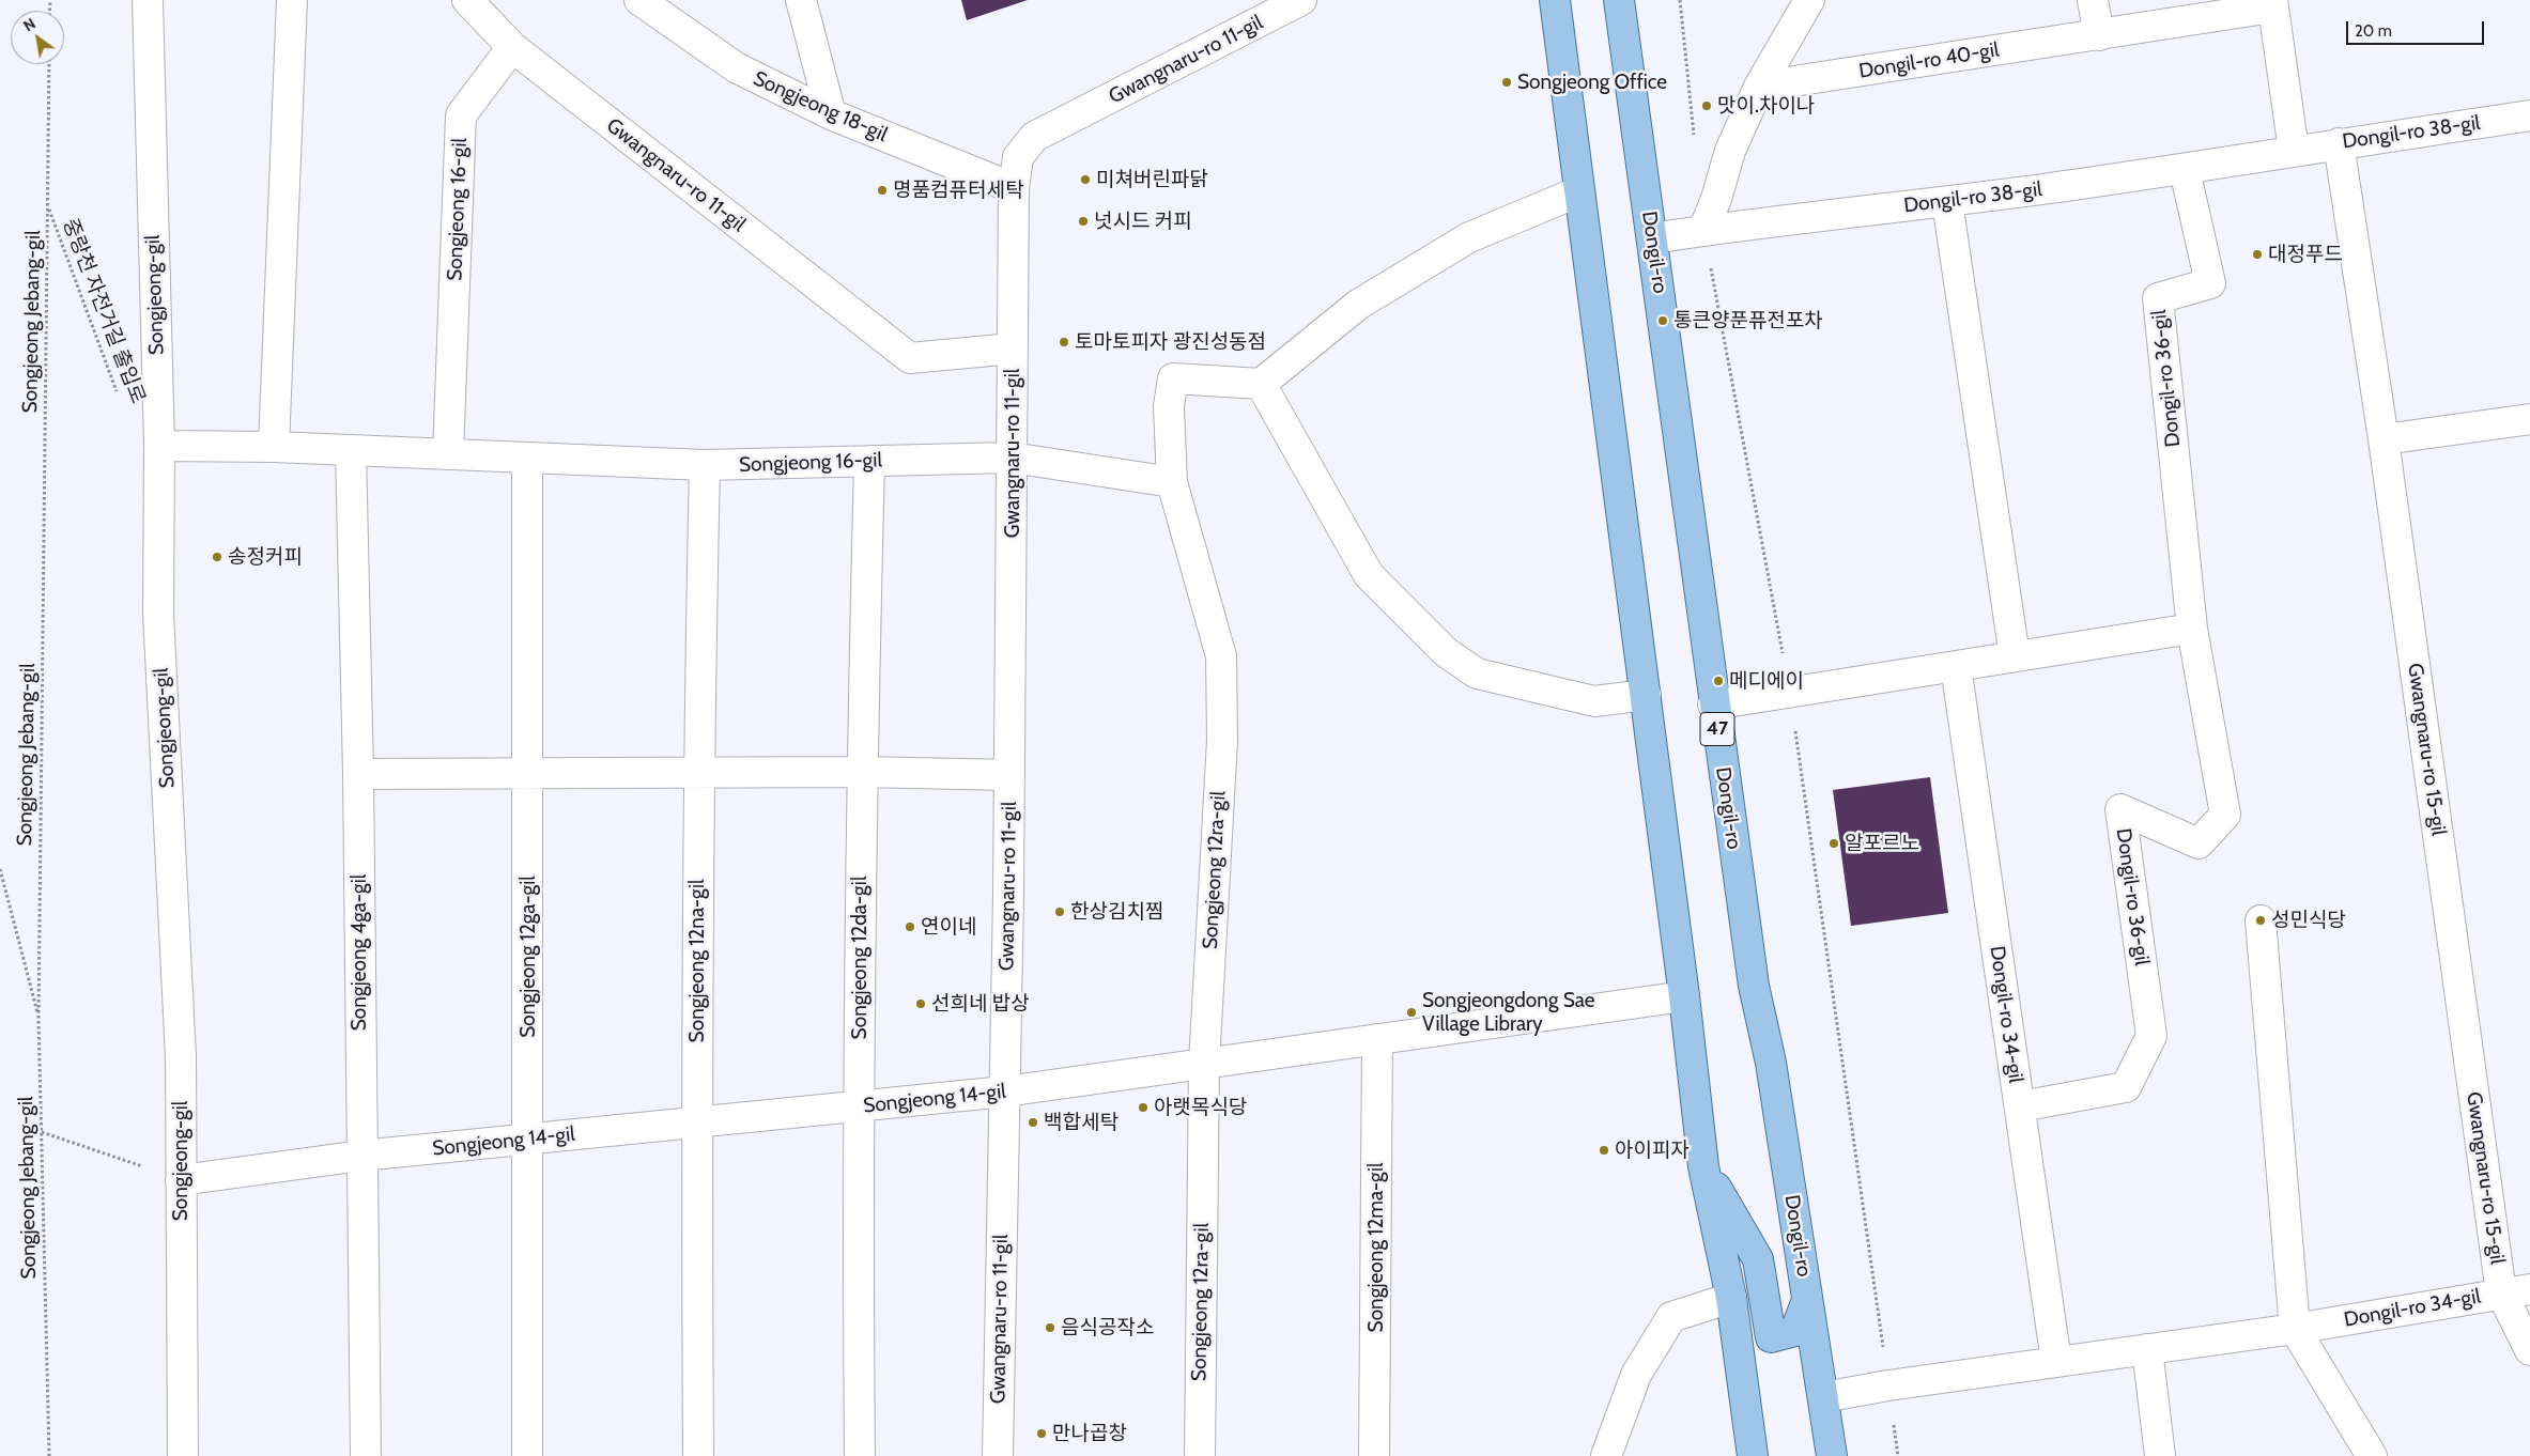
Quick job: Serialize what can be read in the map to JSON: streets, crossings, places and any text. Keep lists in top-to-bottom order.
{
  "streets": {
    "main road": ["Dongil-ro", "47"],
    "street": [
      "Gwangnaru-ro 11-gil",
      "Dongil-ro 40-gil",
      "Songjeong 18-gil",
      "Dongil-ro 38-gil",
      "Songjeong 16-gil",
      "Songjeong-gil",
      "Dongil-ro 36-gil",
      "Gwangnaru-ro 15-gil",
      "Songjeong 12ra-gil",
      "Songjeong 4ga-gil",
      "Songjeong 12ga-gil",
      "Songjeong 12da-gil",
      "Songjeong 12na-gil",
      "Dongil-ro 34-gil",
      "Songjeong 14-gil",
      "Songjeong 12ma-gil"
    ],
    "path": ["중랑천 자전거길 출입로", "Songjeong Jebang-gil"]
  },
  "crossings": [
    ["Gwangnaru-ro 11-gil", "Songjeong 18-gil"],
    ["Gwangnaru-ro 11-gil", "Songjeong 16-gil"],
    ["Gwangnaru-ro 11-gil", "Songjeong 14-gil"],
    ["Dongil-ro 38-gil", "Dongil-ro"],
    ["Dongil-ro 38-gil", "Dongil-ro 36-gil"],
    ["Dongil-ro 38-gil", "Gwangnaru-ro 15-gil"],
    ["Songjeong 16-gil", "Songjeong-gil"],
    ["Songjeong 16-gil", "Songjeong 12ra-gil"],
    ["Songjeong 16-gil", "Songjeong 4ga-gil"],
    ["Songjeong 16-gil", "Songjeong 12ga-gil"],
    ["Songjeong 16-gil", "Songjeong 12da-gil"],
    ["Songjeong 16-gil", "Songjeong 12na-gil"],
    ["Dongil-ro", "Dongil-ro 34-gil"],
    ["Songjeong-gil", "Songjeong 14-gil"],
    ["중랑천 자전거길 출입로", "Songjeong Jebang-gil"],
    ["Dongil-ro 36-gil", "Dongil-ro 34-gil"],
    ["Gwangnaru-ro 15-gil", "Dongil-ro 34-gil"],
    ["Songjeong 12ra-gil", "Songjeong 14-gil"],
    ["Songjeong 4ga-gil", "Songjeong 14-gil"],
    ["Songjeong 12ga-gil", "Songjeong 14-gil"],
    ["Songjeong 12da-gil", "Songjeong 14-gil"],
    ["Songjeong 12na-gil", "Songjeong 14-gil"],
    ["Songjeong 14-gil", "Songjeong 12ma-gil"]
  ],
  "places": [
    "Songjeong Office",
    "맛이.차이나",
    "미쳐버린파닭",
    "명품컴퓨터세탁",
    "넛시드 커피",
    "대정푸드",
    "통큰양푼퓨전포차",
    "토마토피자 광진성동점",
    "송정커피",
    "메디에이",
    "알포르노",
    "한상김치찜",
    "성민식당",
    "연이네",
    "선희네 밥상",
    "Songjeongdong Sae Village Library",
    "아랫목식당",
    "백합세탁",
    "아이피자",
    "음식공작소",
    "만나곱창"
  ],
  "scale_bar": "20 m",
  "north": "top left"
}
